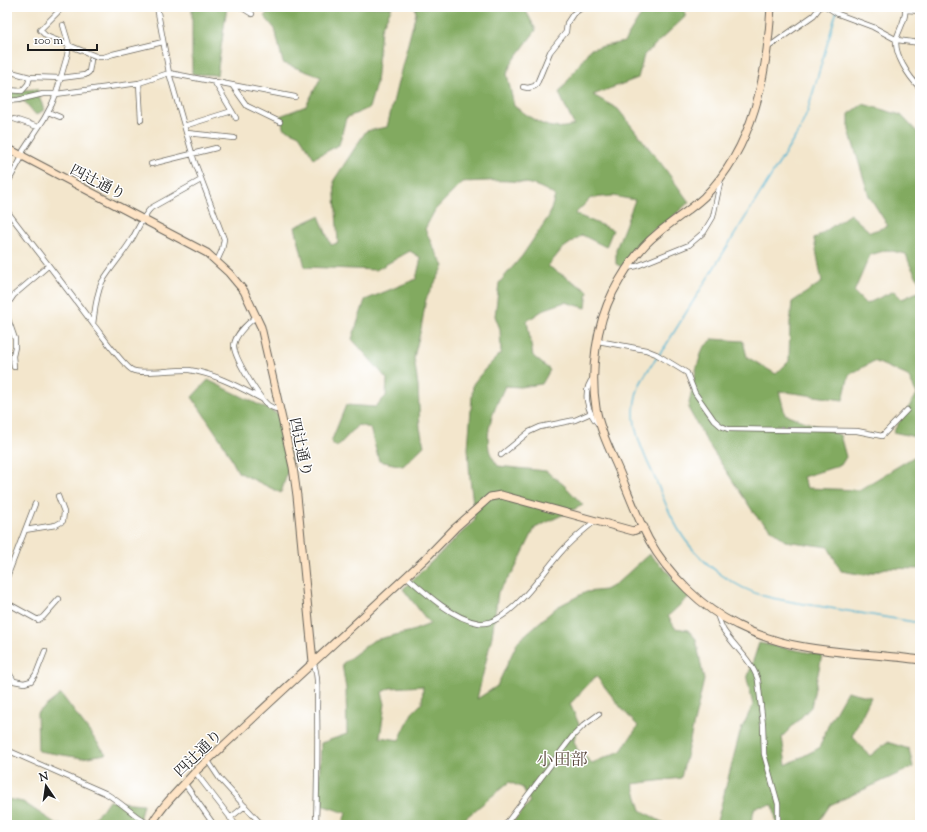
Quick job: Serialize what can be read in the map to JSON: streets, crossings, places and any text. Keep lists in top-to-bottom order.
{
  "streets": {
    "street": ["四辻通り"]
  },
  "districts": ["小田部"],
  "scale_bar": "100 m",
  "north": "top"
}
